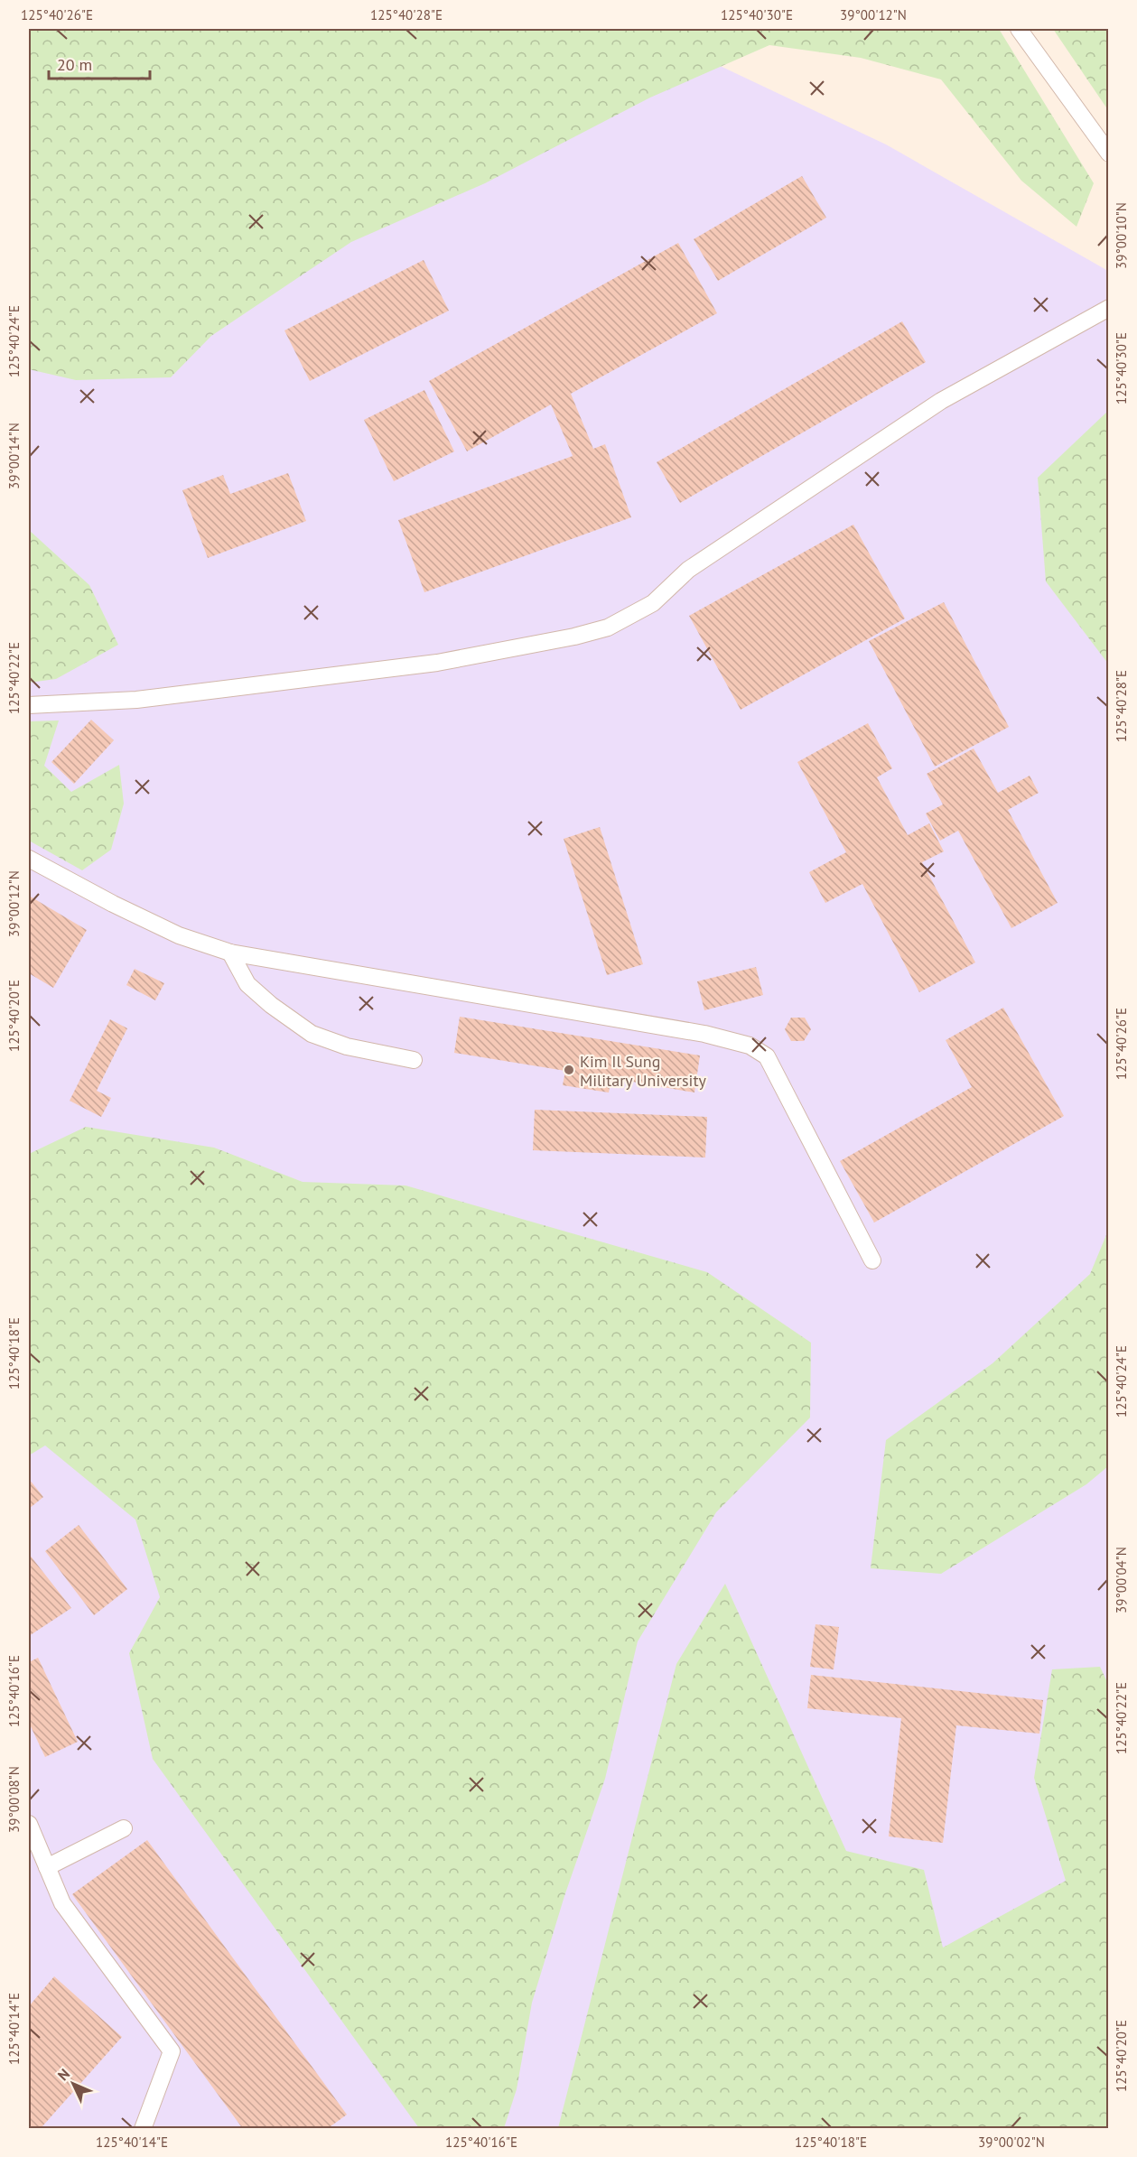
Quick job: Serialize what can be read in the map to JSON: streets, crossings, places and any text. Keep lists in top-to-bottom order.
{
  "places": ["Kim Il Sung Military University"],
  "scale_bar": "20 m",
  "north": "top left",
  "coordinates": [
    "125°40'26\"E",
    "125°40'28\"E",
    "125°40'30\"E",
    "39°00'12\"N",
    "39°00'10\"N",
    "125°40'24\"E",
    "39°00'14\"N",
    "125°40'22\"E",
    "125°40'20\"E",
    "125°40'18\"E",
    "39°00'04\"N",
    "125°40'16\"E",
    "39°00'08\"N",
    "125°40'14\"E",
    "39°00'02\"N"
  ]
}
